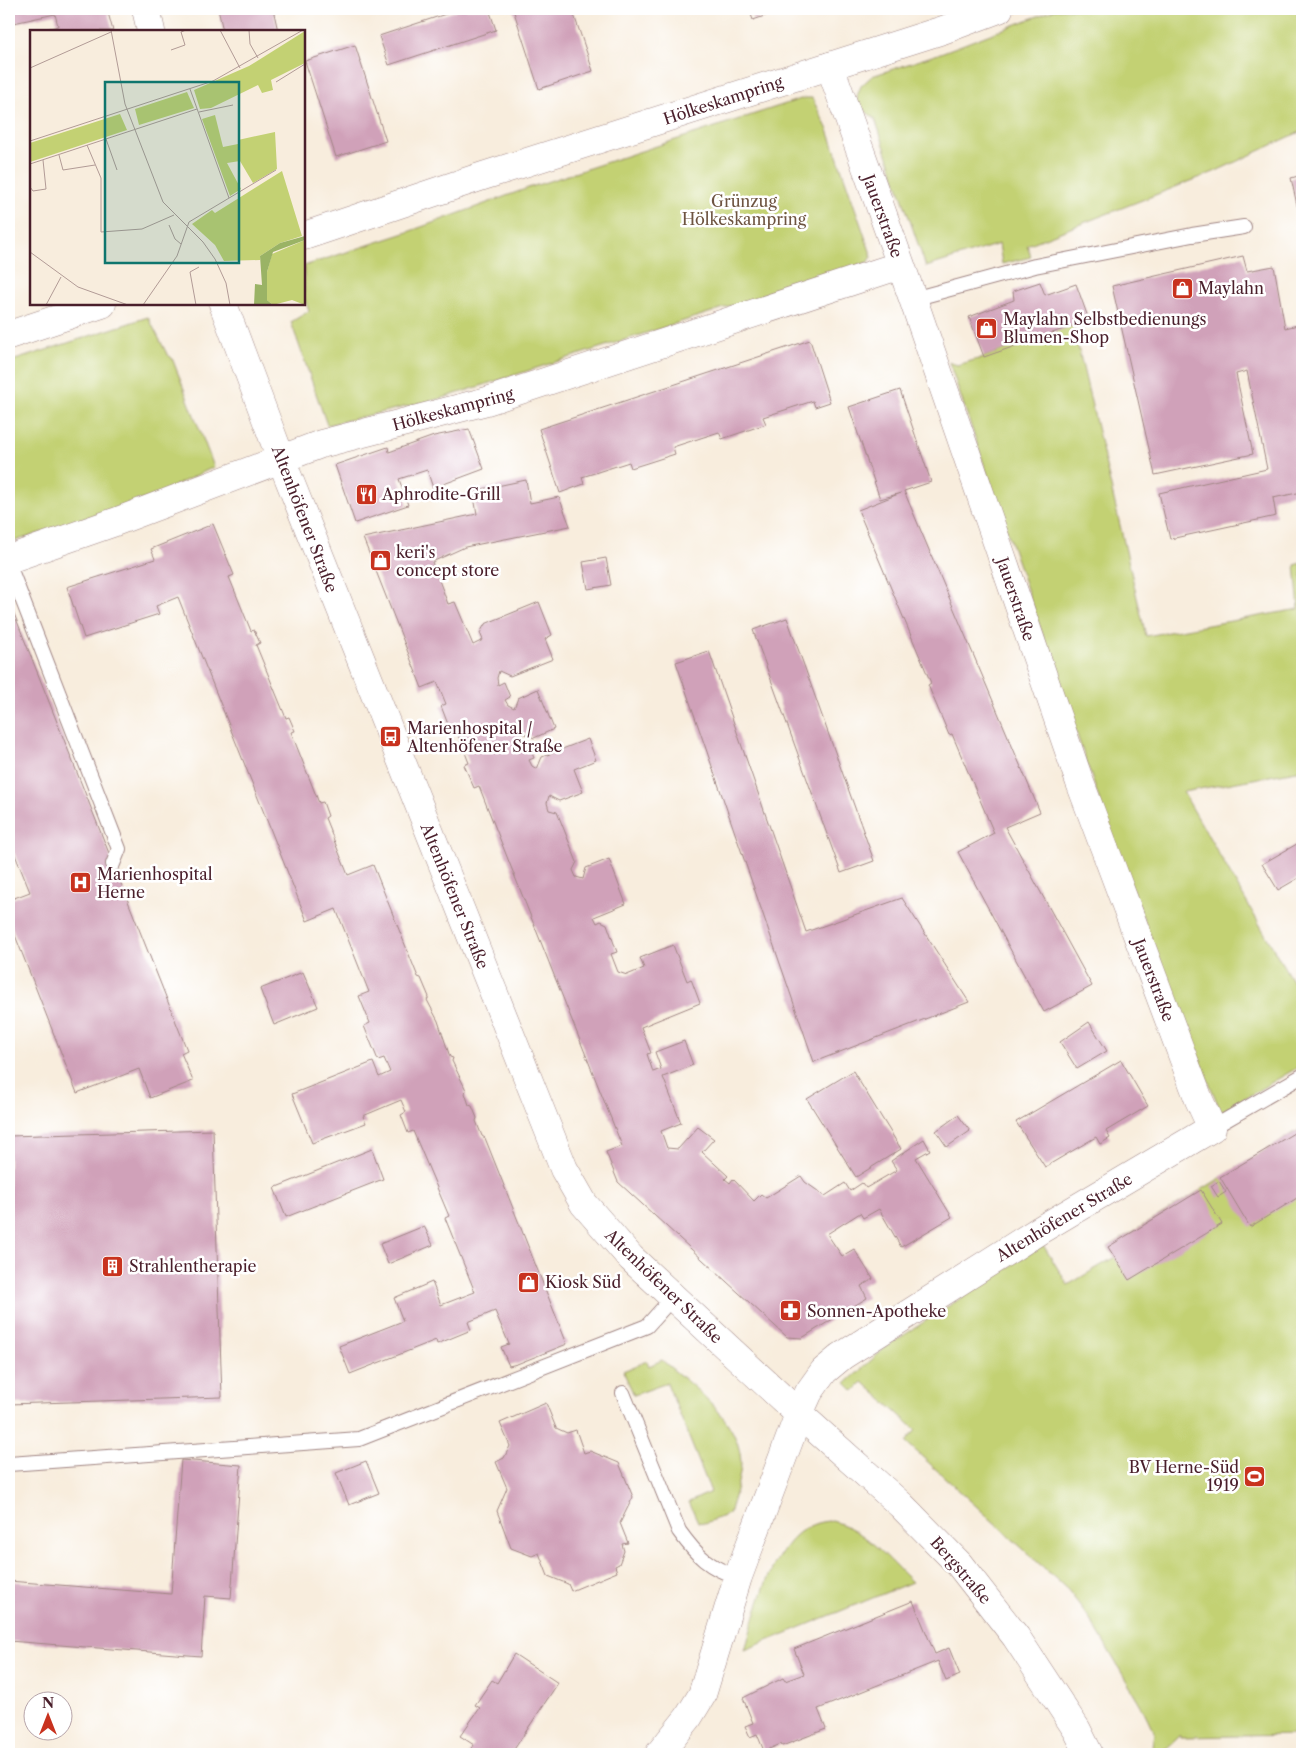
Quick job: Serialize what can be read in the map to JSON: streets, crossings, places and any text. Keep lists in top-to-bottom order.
{
  "streets": {
    "street": [
      "Hölkeskampring",
      "Jauerstraße",
      "Altenhöfener Straße",
      "Bergstraße"
    ]
  },
  "crossings": [
    ["Hölkeskampring", "Jauerstraße"],
    ["Hölkeskampring", "Altenhöfener Straße"],
    ["Jauerstraße", "Altenhöfener Straße"],
    ["Altenhöfener Straße", "Bergstraße"]
  ],
  "parks": ["Grünzug Hölkeskampring"],
  "places": {
    "shop": [
      "Maylahn",
      "Maylahn Selbstbedienungs Blumen-Shop",
      "keri's concept store",
      "Kiosk Süd"
    ],
    "restaurant": ["Aphrodite-Grill"],
    "bus stop": ["Marienhospital / Altenhöfener Straße"],
    "hospital": ["Marienhospital Herne"],
    "building": ["Strahlentherapie"],
    "pharmacy": ["Sonnen-Apotheke"],
    "sports": ["BV Herne-Süd 1919"]
  },
  "north": "top"
}
